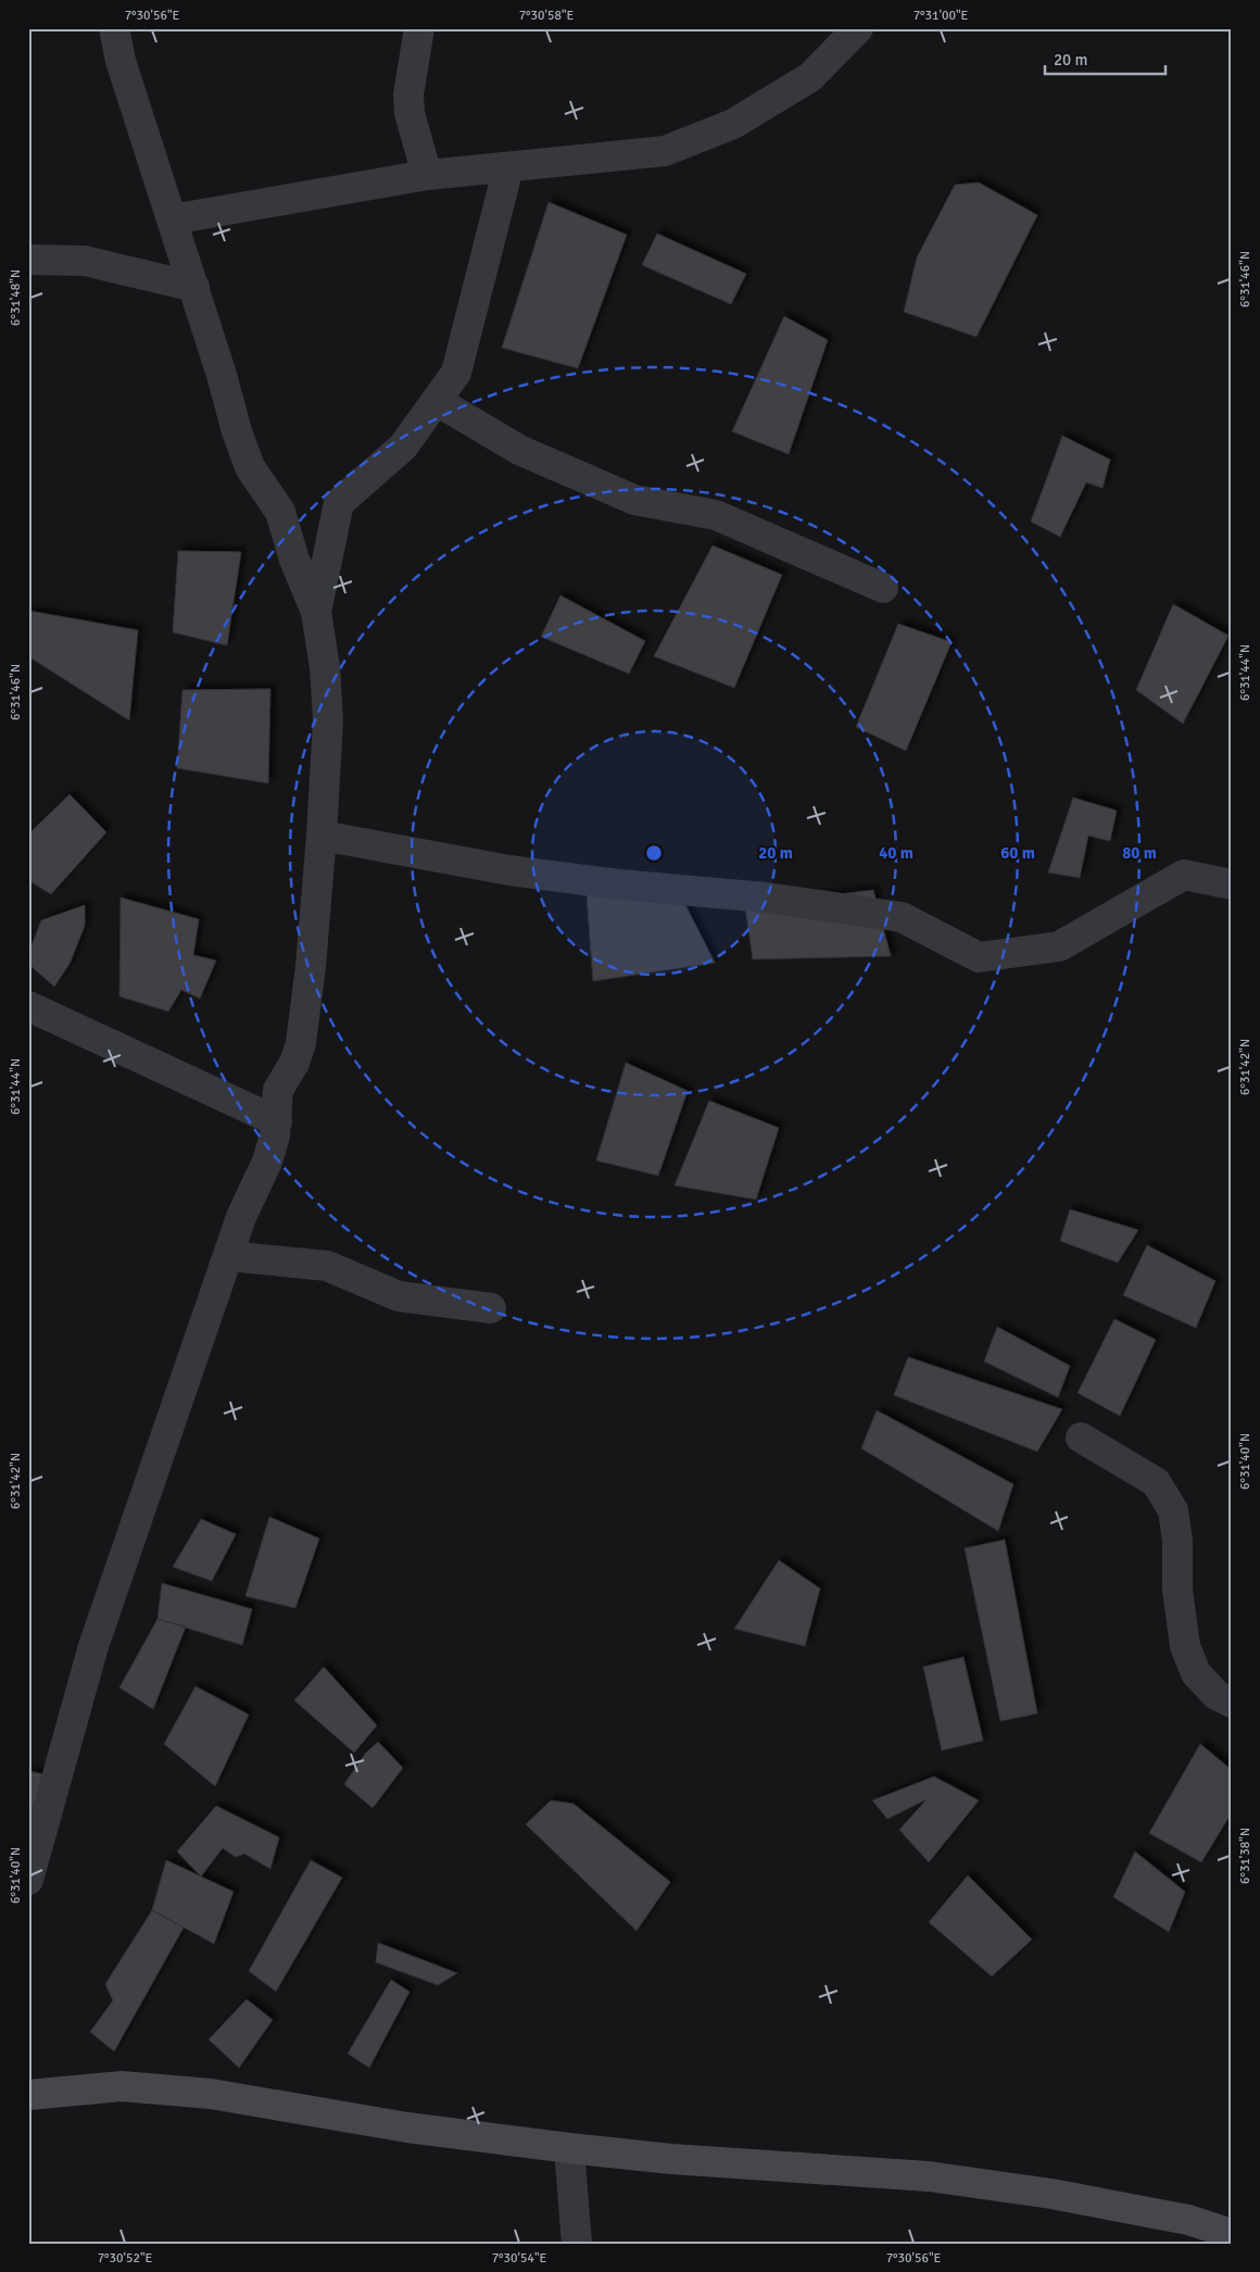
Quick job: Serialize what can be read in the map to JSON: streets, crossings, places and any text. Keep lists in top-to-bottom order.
{
  "scale_bar": "20 m",
  "coordinates": [
    "7°30'56\"E",
    "7°30'58\"E",
    "7°31'00\"E",
    "6°31'46\"N",
    "6°31'48\"N",
    "6°31'44\"N",
    "6°31'42\"N",
    "6°31'40\"N",
    "6°31'38\"N",
    "7°30'52\"E",
    "7°30'54\"E"
  ],
  "rings": [
    "20 m",
    "40 m",
    "60 m",
    "80 m"
  ]
}
